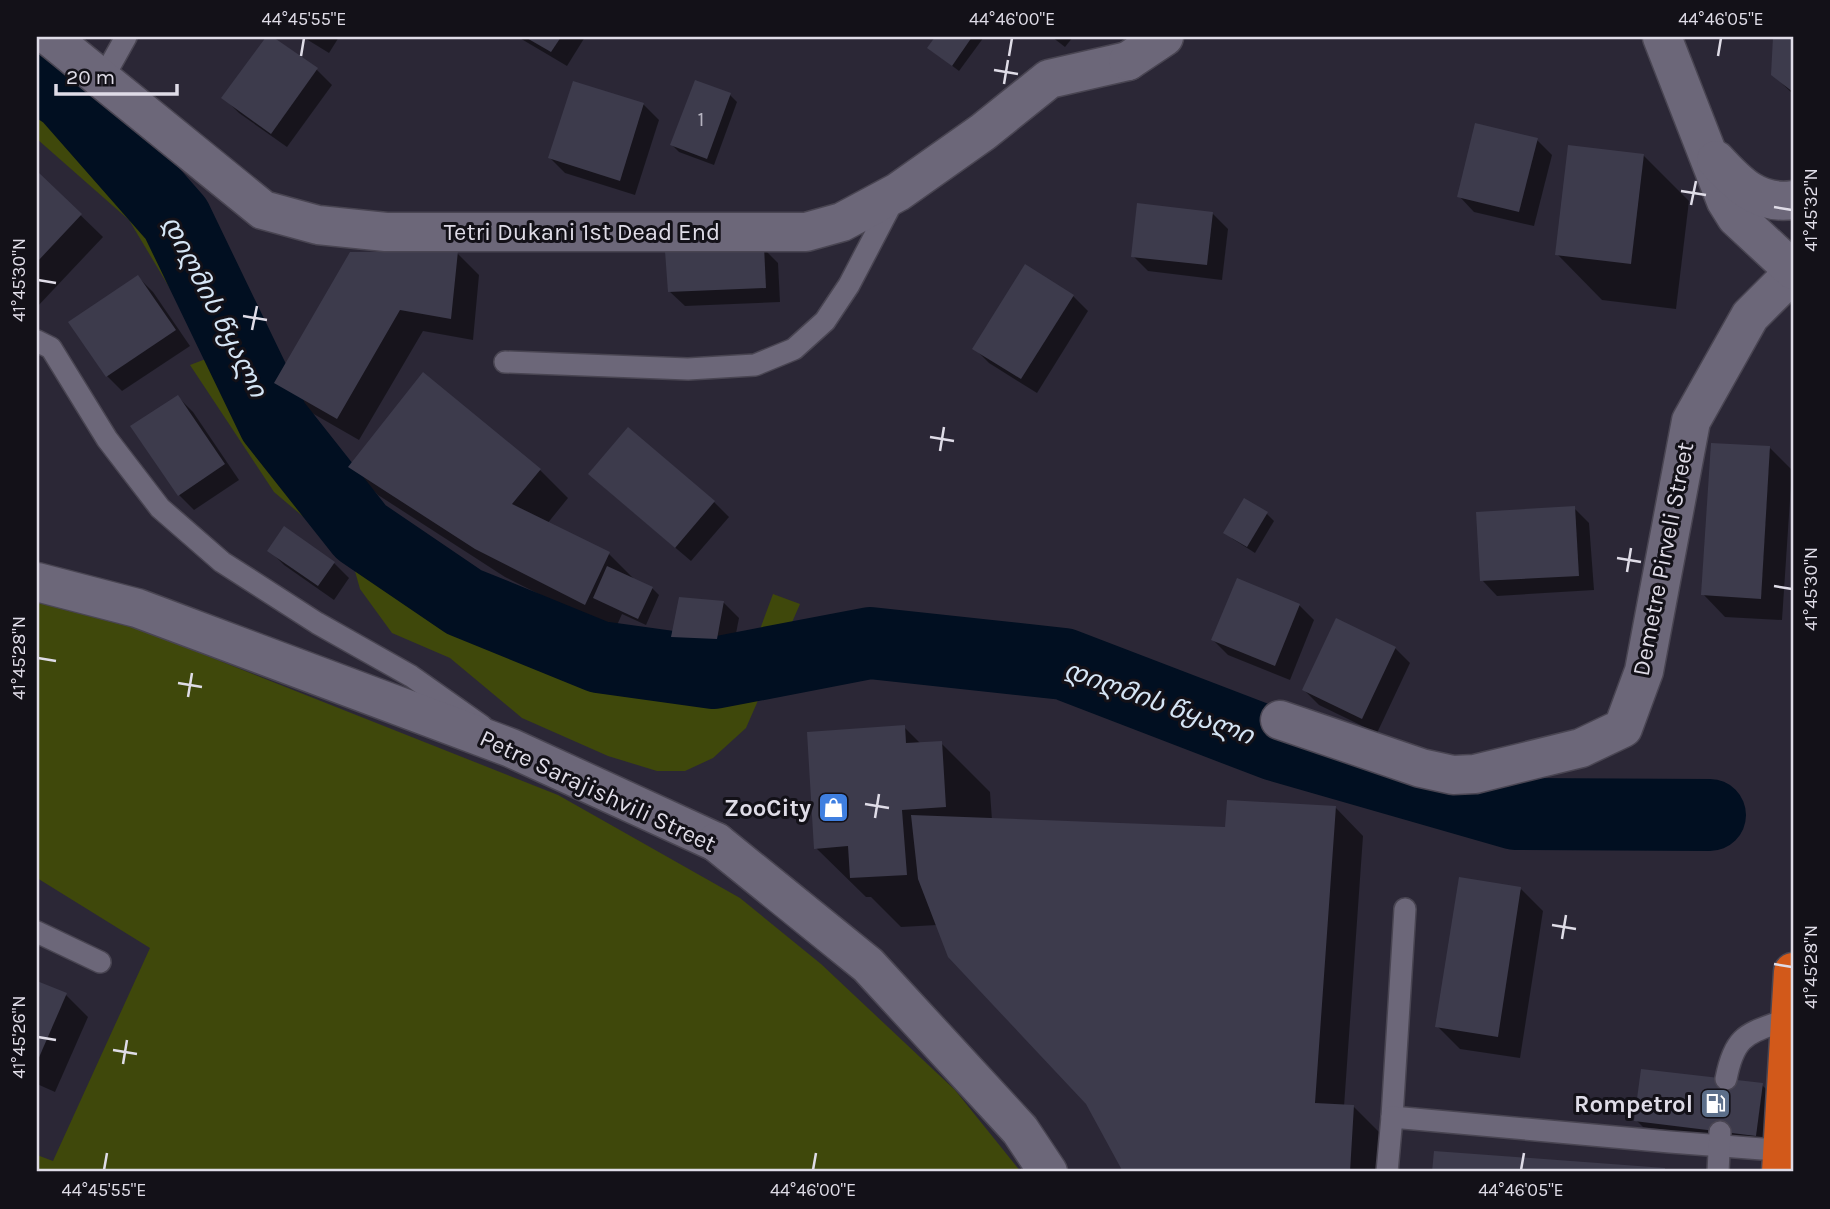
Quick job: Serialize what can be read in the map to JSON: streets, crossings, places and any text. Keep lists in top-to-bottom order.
{
  "streets": {
    "street": ["Tetri Dukani 1st Dead End", "Demetre Pirveli Street", "Petre Sarajishvili Street"]
  },
  "water": ["დიღმის წყალი"],
  "places": {
    "shop": ["ZooCity"],
    "fuel station": ["Rompetrol"]
  },
  "house_numbers": ["1"],
  "scale_bar": "20 m",
  "coordinates": [
    "44°45'55\"E",
    "44°46'00\"E",
    "44°46'05\"E",
    "41°45'32\"N",
    "41°45'30\"N",
    "41°45'28\"N",
    "41°45'26\"N"
  ]
}
